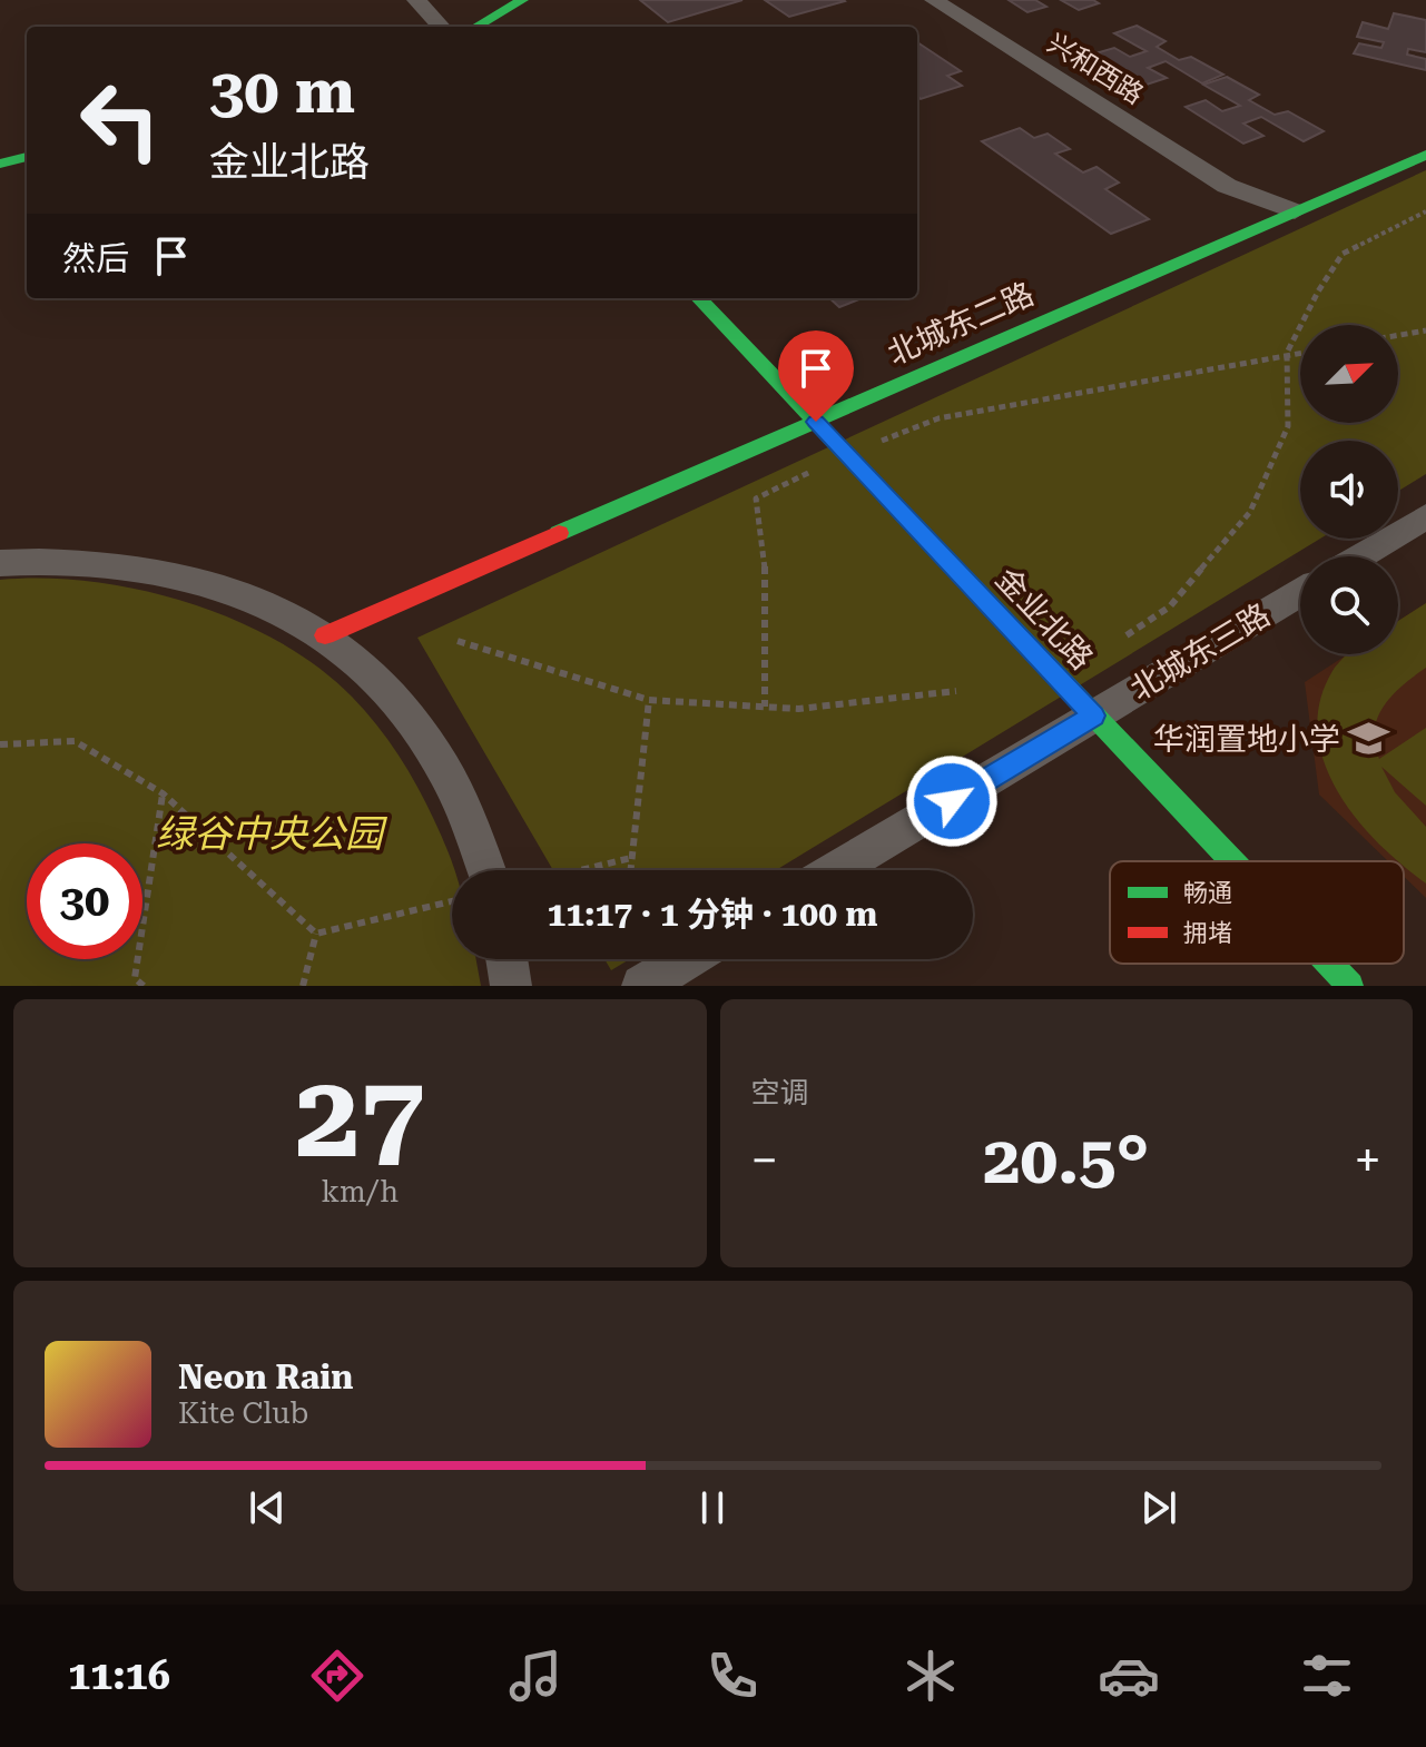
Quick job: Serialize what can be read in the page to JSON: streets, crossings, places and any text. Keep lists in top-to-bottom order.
{
  "streets": {
    "street": [
      "兴和西路",
      "北城东二路",
      "金业北路",
      "北城东三路"
    ]
  },
  "crossings": [
    ["北城东二路", "金业北路"],
    ["金业北路", "北城东三路"]
  ],
  "parks": ["绿谷中央公园"],
  "places": {
    "school or university": ["华润置地小学"]
  },
  "legend": ["畅通", "拥堵"],
  "north": "top right",
  "page": {
    "turn": ["30 m", "金业北路"],
    "then": "然后",
    "limit": "30",
    "trip": "11:17 · 1 分钟 · 100 m",
    "tile": [
      ["27", "km/h"],
      "空调"
    ],
    "heat": ["−", "20.5°", "+"],
    "song": ["Neon Rain", "Kite Club"],
    "tabs": "11:16"
  }
}
